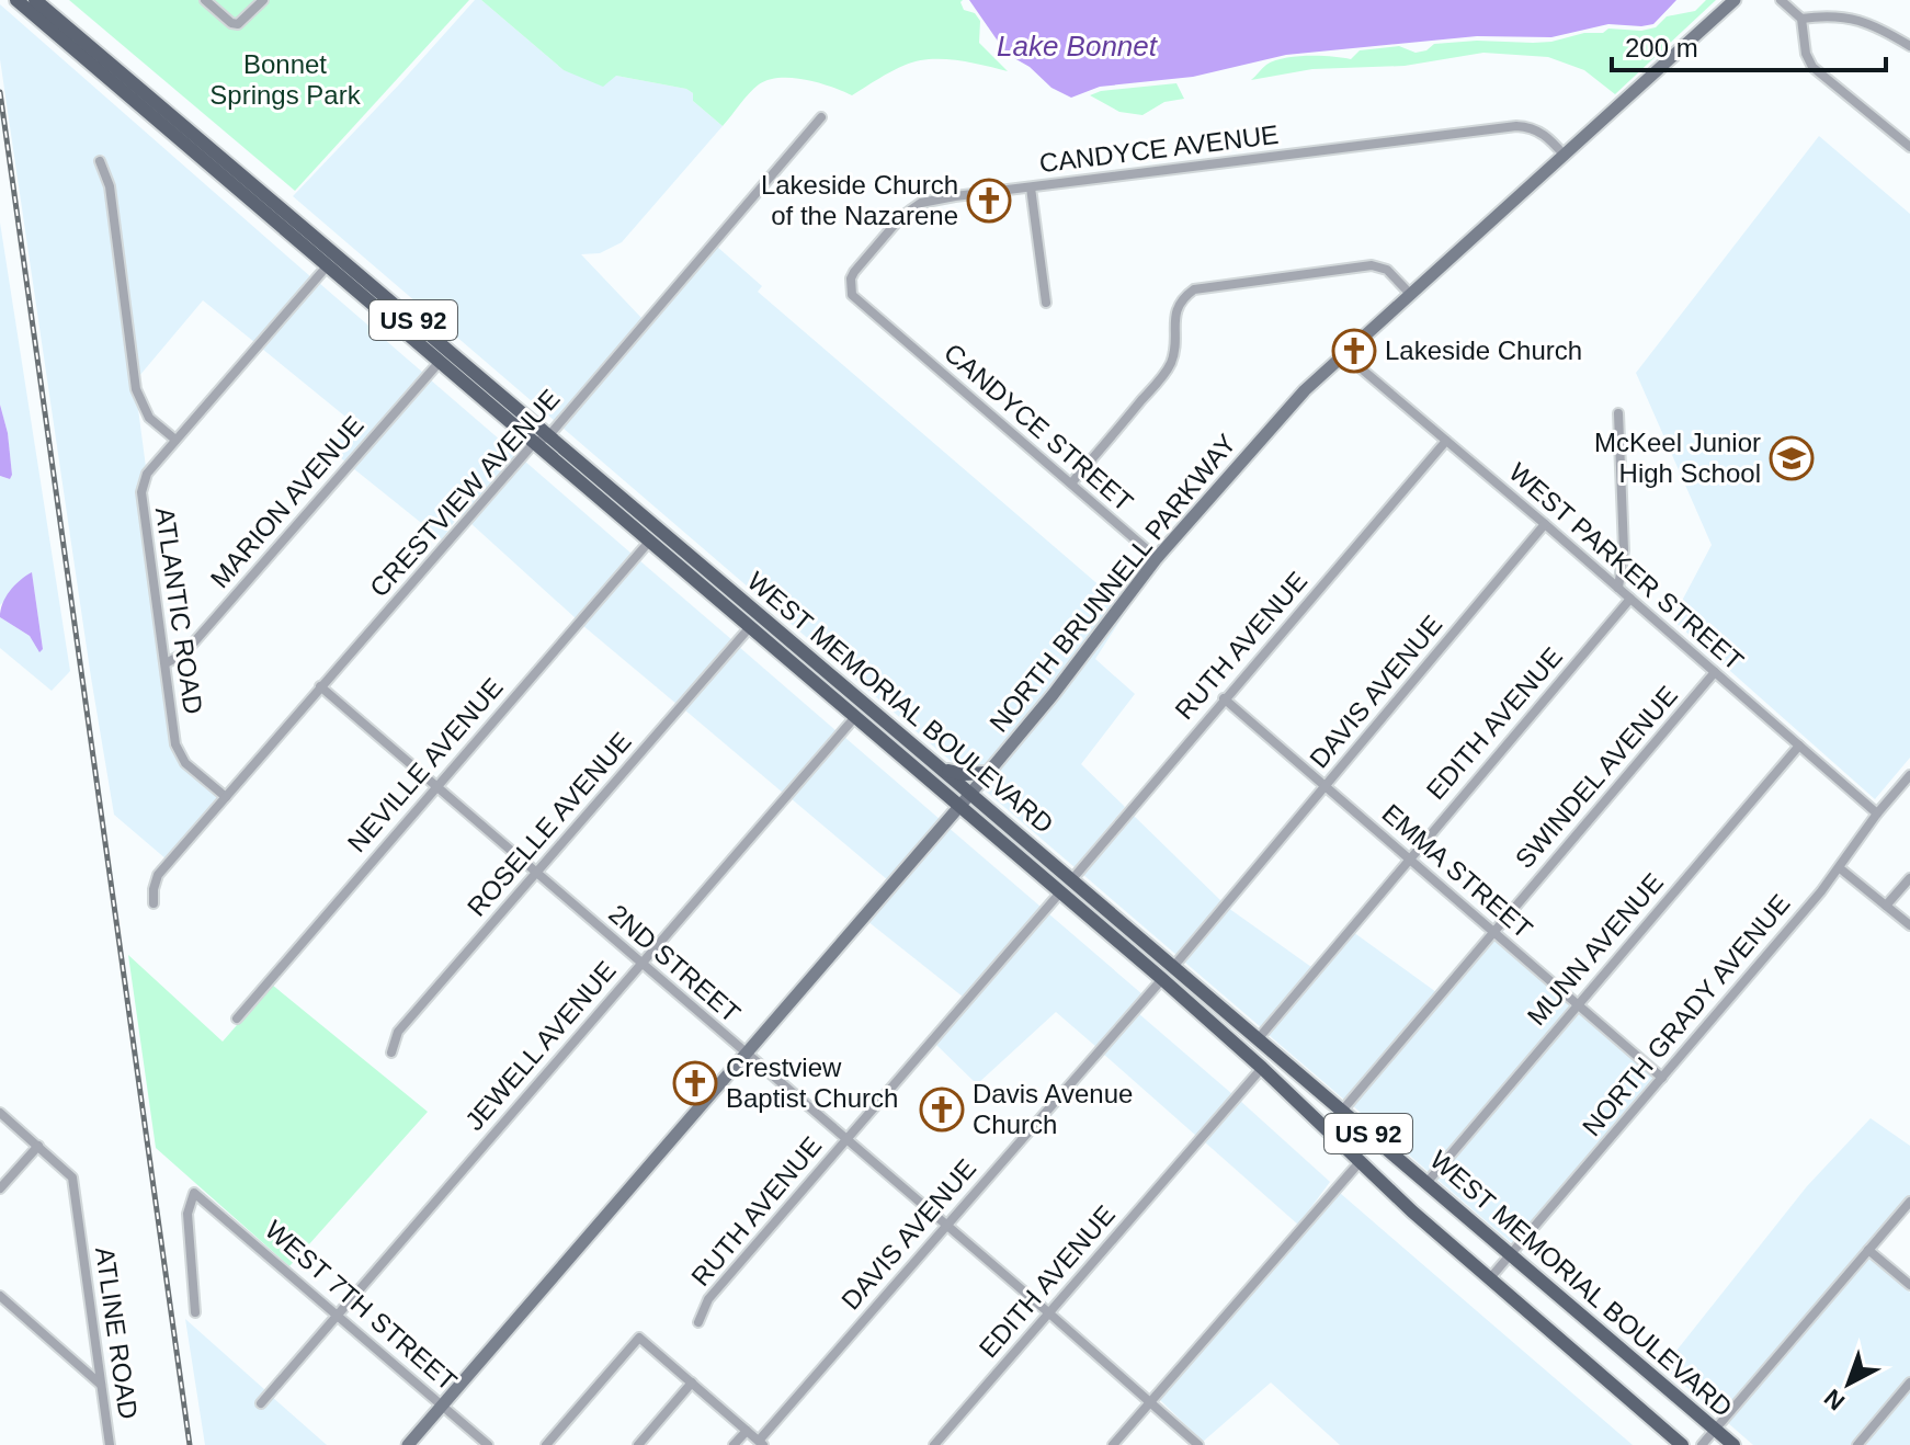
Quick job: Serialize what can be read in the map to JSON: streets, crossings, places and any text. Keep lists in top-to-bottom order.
{
  "streets": {
    "main road": ["US 92", "WEST MEMORIAL BOULEVARD"],
    "street": [
      "CANDYCE AVENUE",
      "CANDYCE STREET",
      "CRESTVIEW AVENUE",
      "MARION AVENUE",
      "WEST PARKER STREET",
      "NORTH BRUNNELL PARKWAY",
      "ATLANTIC ROAD",
      "RUTH AVENUE",
      "DAVIS AVENUE",
      "EDITH AVENUE",
      "NEVILLE AVENUE",
      "SWINDEL AVENUE",
      "ROSELLE AVENUE",
      "EMMA STREET",
      "MUNN AVENUE",
      "2ND STREET",
      "NORTH GRADY AVENUE",
      "JEWELL AVENUE",
      "WEST 7TH STREET",
      "ATLINE ROAD"
    ]
  },
  "crossings": [
    ["CANDYCE AVENUE", "CANDYCE STREET"],
    ["CANDYCE AVENUE", "NORTH BRUNNELL PARKWAY"],
    ["US 92", "WEST MEMORIAL BOULEVARD"],
    ["US 92", "EDITH AVENUE"],
    ["US 92", "NORTH GRADY AVENUE"],
    ["CANDYCE STREET", "NORTH BRUNNELL PARKWAY"],
    ["CRESTVIEW AVENUE", "ATLANTIC ROAD"],
    ["CRESTVIEW AVENUE", "WEST MEMORIAL BOULEVARD"],
    ["CRESTVIEW AVENUE", "2ND STREET"],
    ["MARION AVENUE", "ATLANTIC ROAD"],
    ["MARION AVENUE", "WEST MEMORIAL BOULEVARD"],
    ["WEST PARKER STREET", "NORTH BRUNNELL PARKWAY"],
    ["WEST PARKER STREET", "RUTH AVENUE"],
    ["WEST PARKER STREET", "DAVIS AVENUE"],
    ["WEST PARKER STREET", "EDITH AVENUE"],
    ["WEST PARKER STREET", "SWINDEL AVENUE"],
    ["WEST PARKER STREET", "MUNN AVENUE"],
    ["WEST PARKER STREET", "NORTH GRADY AVENUE"],
    ["NORTH BRUNNELL PARKWAY", "WEST MEMORIAL BOULEVARD"],
    ["NORTH BRUNNELL PARKWAY", "2ND STREET"],
    ["NORTH BRUNNELL PARKWAY", "WEST 7TH STREET"],
    ["ATLANTIC ROAD", "WEST MEMORIAL BOULEVARD"],
    ["RUTH AVENUE", "WEST MEMORIAL BOULEVARD"],
    ["RUTH AVENUE", "EMMA STREET"],
    ["RUTH AVENUE", "2ND STREET"],
    ["DAVIS AVENUE", "WEST MEMORIAL BOULEVARD"],
    ["DAVIS AVENUE", "EMMA STREET"],
    ["DAVIS AVENUE", "2ND STREET"],
    ["WEST MEMORIAL BOULEVARD", "EDITH AVENUE"],
    ["WEST MEMORIAL BOULEVARD", "NEVILLE AVENUE"],
    ["WEST MEMORIAL BOULEVARD", "SWINDEL AVENUE"],
    ["WEST MEMORIAL BOULEVARD", "ROSELLE AVENUE"],
    ["WEST MEMORIAL BOULEVARD", "MUNN AVENUE"],
    ["WEST MEMORIAL BOULEVARD", "NORTH GRADY AVENUE"],
    ["WEST MEMORIAL BOULEVARD", "JEWELL AVENUE"],
    ["EDITH AVENUE", "EMMA STREET"],
    ["EDITH AVENUE", "2ND STREET"],
    ["NEVILLE AVENUE", "2ND STREET"],
    ["SWINDEL AVENUE", "EMMA STREET"],
    ["ROSELLE AVENUE", "2ND STREET"],
    ["EMMA STREET", "MUNN AVENUE"],
    ["EMMA STREET", "NORTH GRADY AVENUE"],
    ["2ND STREET", "JEWELL AVENUE"],
    ["JEWELL AVENUE", "WEST 7TH STREET"]
  ],
  "water": ["Lake Bonnet"],
  "parks": ["Bonnet Springs Park"],
  "places": {
    "church": [
      "Lakeside Church of the Nazarene",
      "Lakeside Church",
      "Crestview Baptist Church",
      "Davis Avenue Church"
    ],
    "school or university": ["McKeel Junior High School"]
  },
  "scale_bar": "200 m",
  "north": "bottom left"
}
